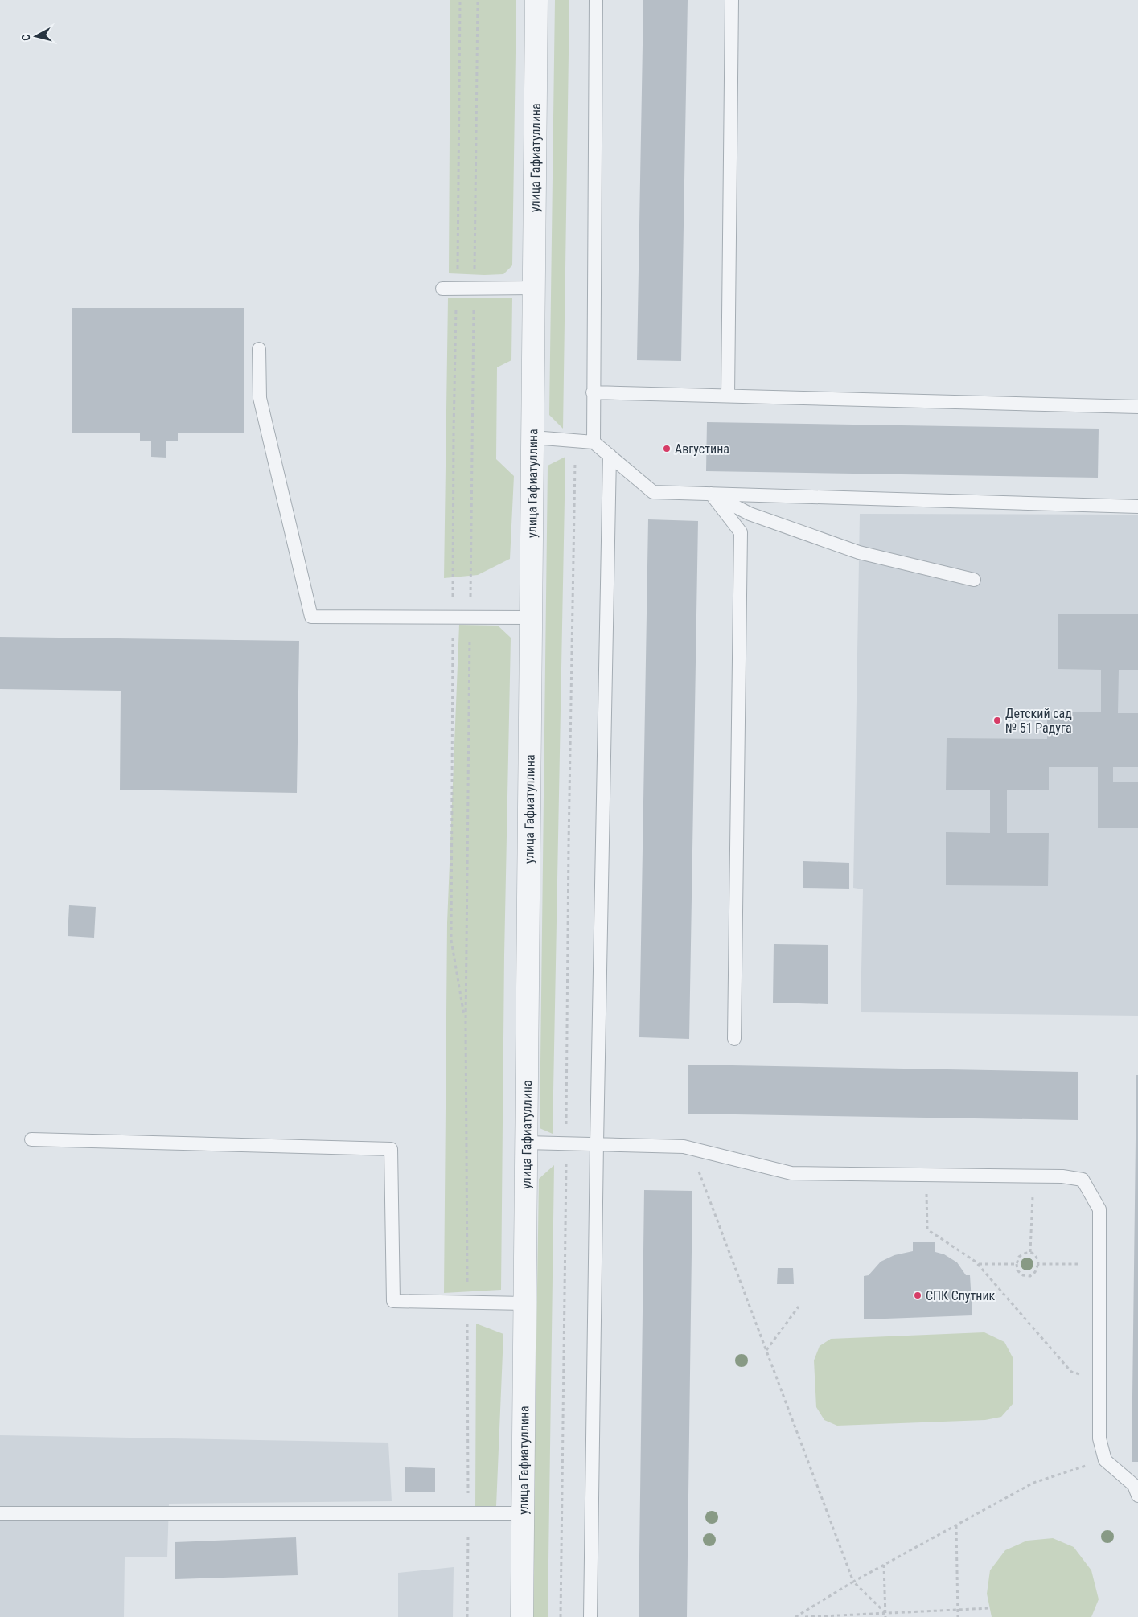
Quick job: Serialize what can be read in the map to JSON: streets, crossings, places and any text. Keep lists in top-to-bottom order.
{
  "streets": {
    "street": ["улица Гафиатуллина"]
  },
  "places": ["Августина", "Детский сад № 51 Радуга", "СПК Спутник"],
  "north": "left"
}
